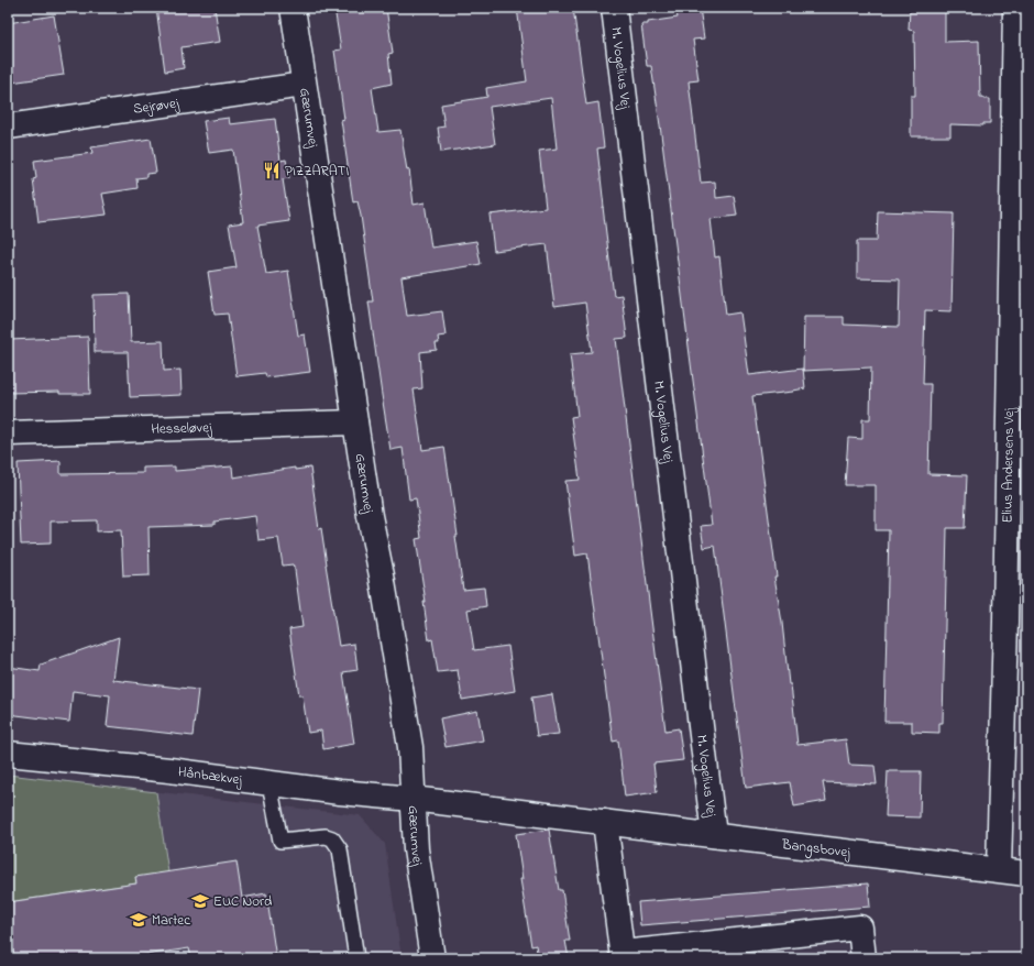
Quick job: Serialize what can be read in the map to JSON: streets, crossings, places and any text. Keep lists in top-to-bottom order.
{
  "streets": {
    "street": [
      "M. Vogelius Vej",
      "Sejrøvej",
      "Gærumvej",
      "Hesseløvej",
      "Elius Andersens Vej",
      "Hånbækvej",
      "Bangsbovej"
    ]
  },
  "crossings": [
    ["M. Vogelius Vej", "Bangsbovej"],
    ["Sejrøvej", "Gærumvej"],
    ["Gærumvej", "Hesseløvej"],
    ["Gærumvej", "Hånbækvej"],
    ["Gærumvej", "Bangsbovej"],
    ["Elius Andersens Vej", "Bangsbovej"],
    ["Hånbækvej", "Bangsbovej"]
  ],
  "places": {
    "restaurant": ["PIZZARATI"],
    "school or university": ["EUC Nord", "Martec"]
  }
}
